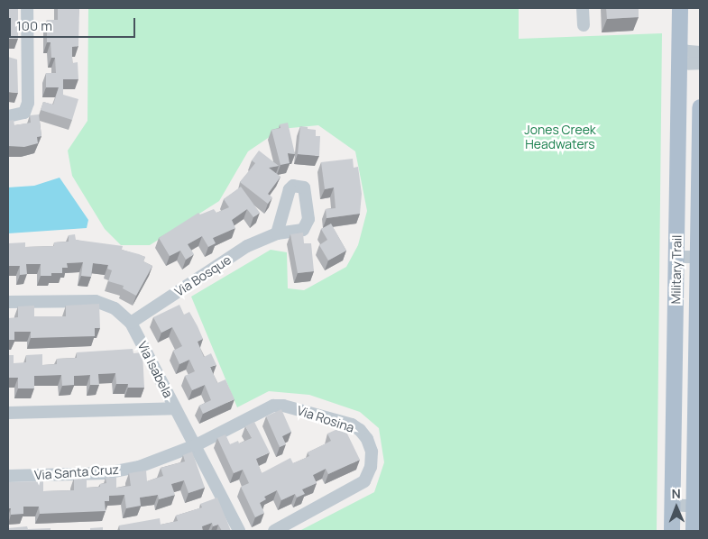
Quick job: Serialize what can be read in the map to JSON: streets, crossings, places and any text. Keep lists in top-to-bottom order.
{
  "streets": {
    "main road": ["Military Trail"],
    "street": [
      "Via Bosque",
      "Via Isabela",
      "Via Rosina",
      "Via Santa Cruz"
    ]
  },
  "crossings": [
    ["Via Bosque", "Via Isabela"],
    ["Via Isabela", "Via Rosina"],
    ["Via Isabela", "Via Santa Cruz"],
    ["Via Rosina", "Via Santa Cruz"]
  ],
  "parks": ["Jones Creek Headwaters"],
  "scale_bar": "100 m",
  "north": "top"
}
